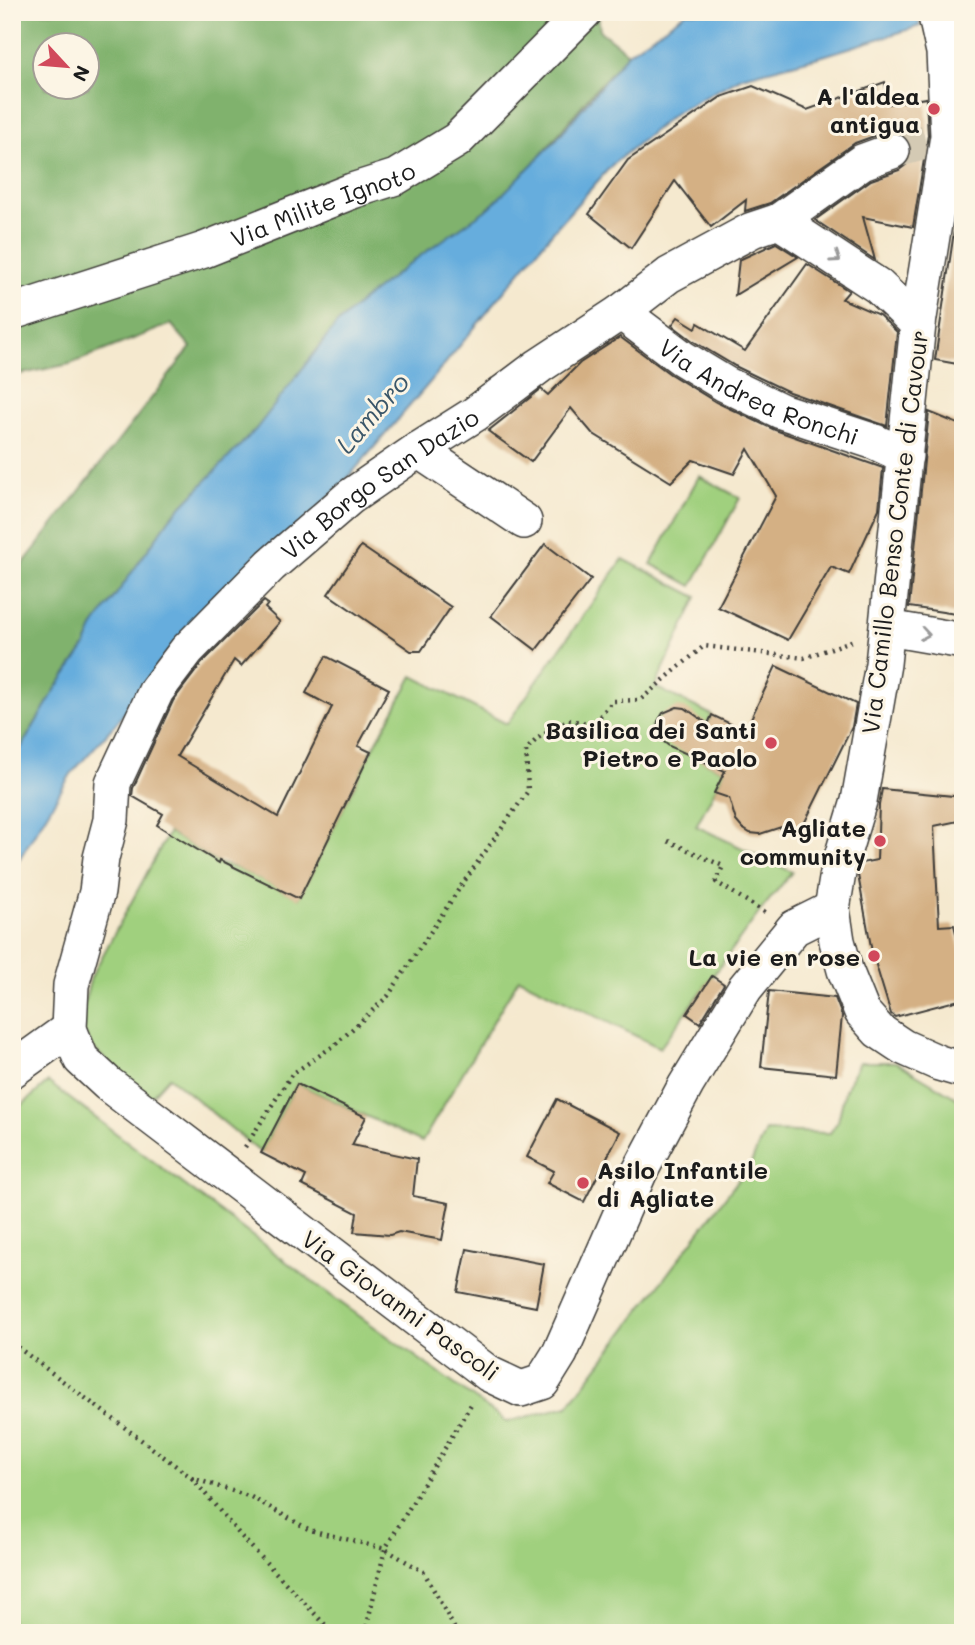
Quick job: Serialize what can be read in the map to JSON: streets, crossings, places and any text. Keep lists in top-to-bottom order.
{
  "streets": {
    "street": [
      "Via Milite Ignoto",
      "Via Andrea Ronchi",
      "Via Borgo San Dazio",
      "Via Camillo Benso Conte di Cavour",
      "Via Giovanni Pascoli"
    ]
  },
  "crossings": [
    ["Via Andrea Ronchi", "Via Borgo San Dazio"],
    ["Via Andrea Ronchi", "Via Camillo Benso Conte di Cavour"],
    ["Via Borgo San Dazio", "Via Giovanni Pascoli"],
    ["Via Camillo Benso Conte di Cavour", "Via Giovanni Pascoli"]
  ],
  "water": ["Lambro"],
  "places": [
    "A l'aldea antigua",
    "Basilica dei Santi Pietro e Paolo",
    "Agliate community",
    "La vie en rose",
    "Asilo Infantile di Agliate"
  ],
  "north": "bottom right"
}
